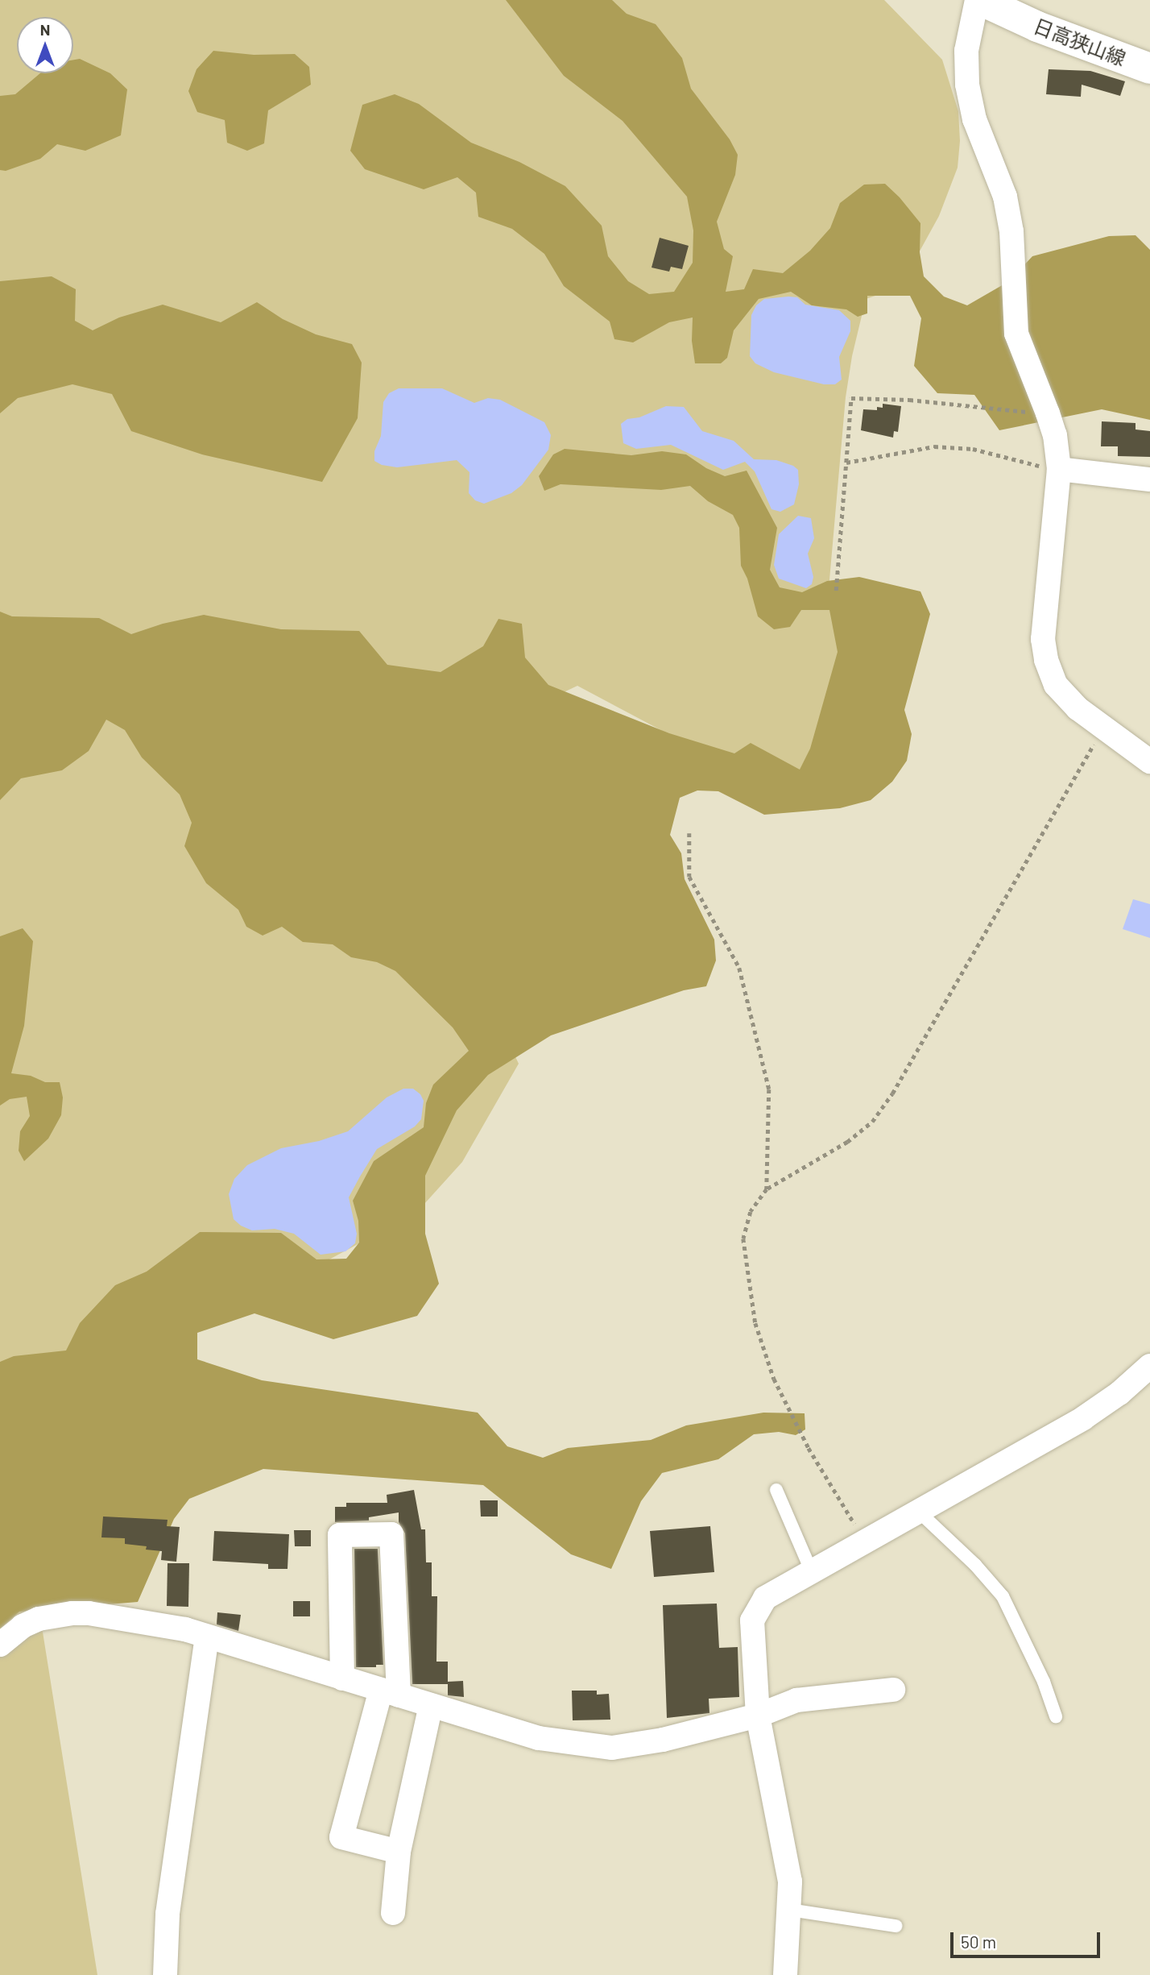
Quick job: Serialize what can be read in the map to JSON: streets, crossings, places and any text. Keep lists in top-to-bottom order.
{
  "streets": {
    "main road": ["日高狭山線"]
  },
  "scale_bar": "50 m",
  "north": "top"
}
